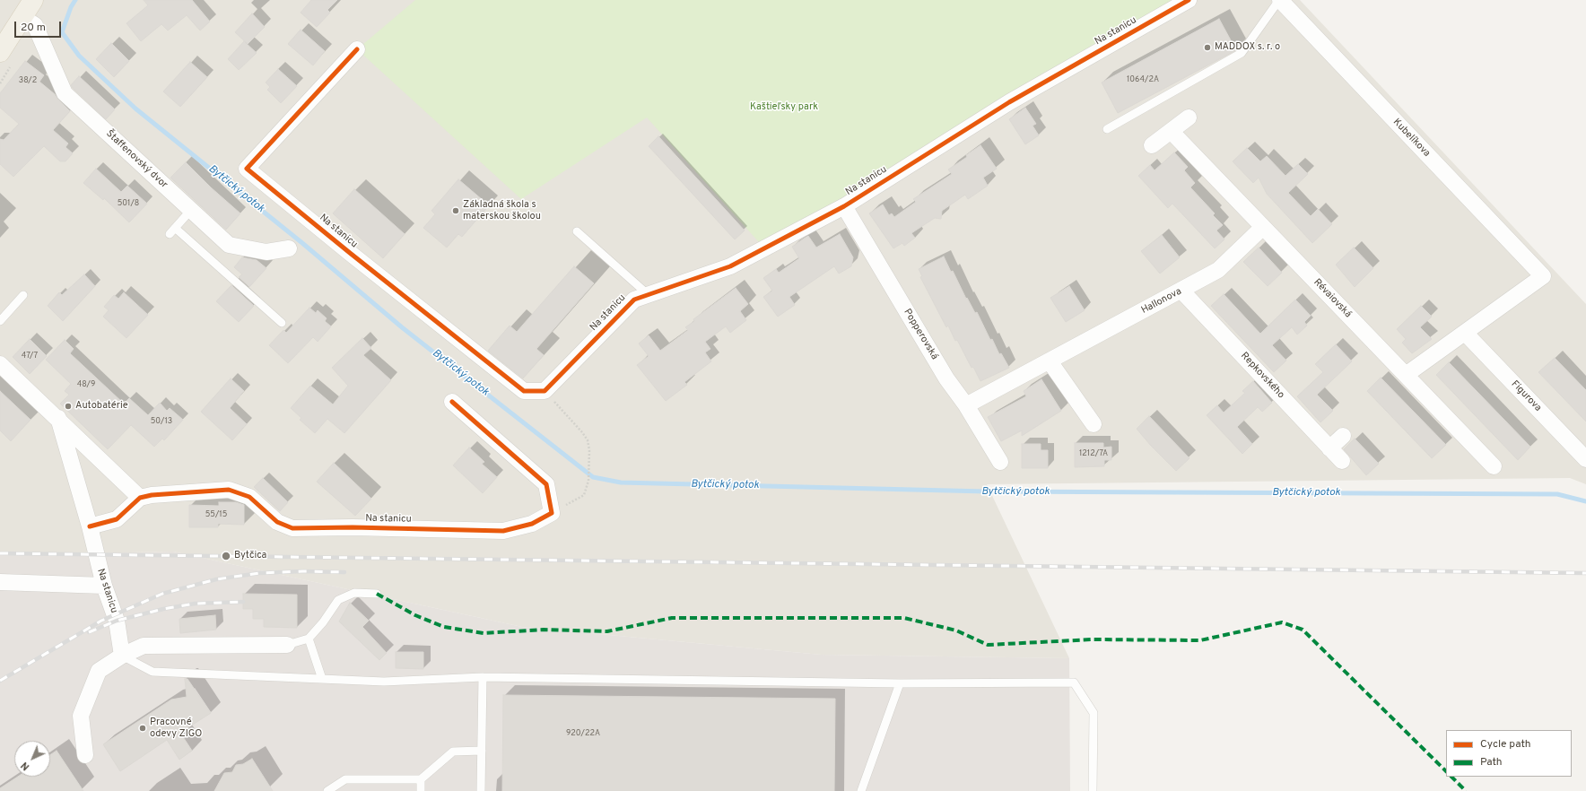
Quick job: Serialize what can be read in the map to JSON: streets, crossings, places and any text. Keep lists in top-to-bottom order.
{
  "streets": {
    "street": [
      "Na stanicu",
      "Kubelíkova",
      "Štaffenovský dvor",
      "Révaiovská",
      "Hallonova",
      "Popperovská",
      "Repkovského",
      "Figurova"
    ]
  },
  "crossings": [
    ["Na stanicu", "Popperovská"],
    ["Kubelíkova", "Figurova"],
    ["Révaiovská", "Hallonova"],
    ["Hallonova", "Popperovská"],
    ["Hallonova", "Repkovského"]
  ],
  "water": ["Bytčický potok"],
  "parks": ["Kaštieľsky park"],
  "places": [
    "MADDOX s. r. o",
    "Základná škola s materskou školou",
    "Autobatérie",
    "Bytčica",
    "Pracovné odevy ZIGO"
  ],
  "house_numbers": [
    "1064/2A",
    "38/2",
    "501/8",
    "47/7",
    "48/9",
    "50/13",
    "1212/7A",
    "55/15",
    "920/22A"
  ],
  "legend": ["Cycle path", "Path"],
  "scale_bar": "20 m",
  "north": "bottom left"
}
